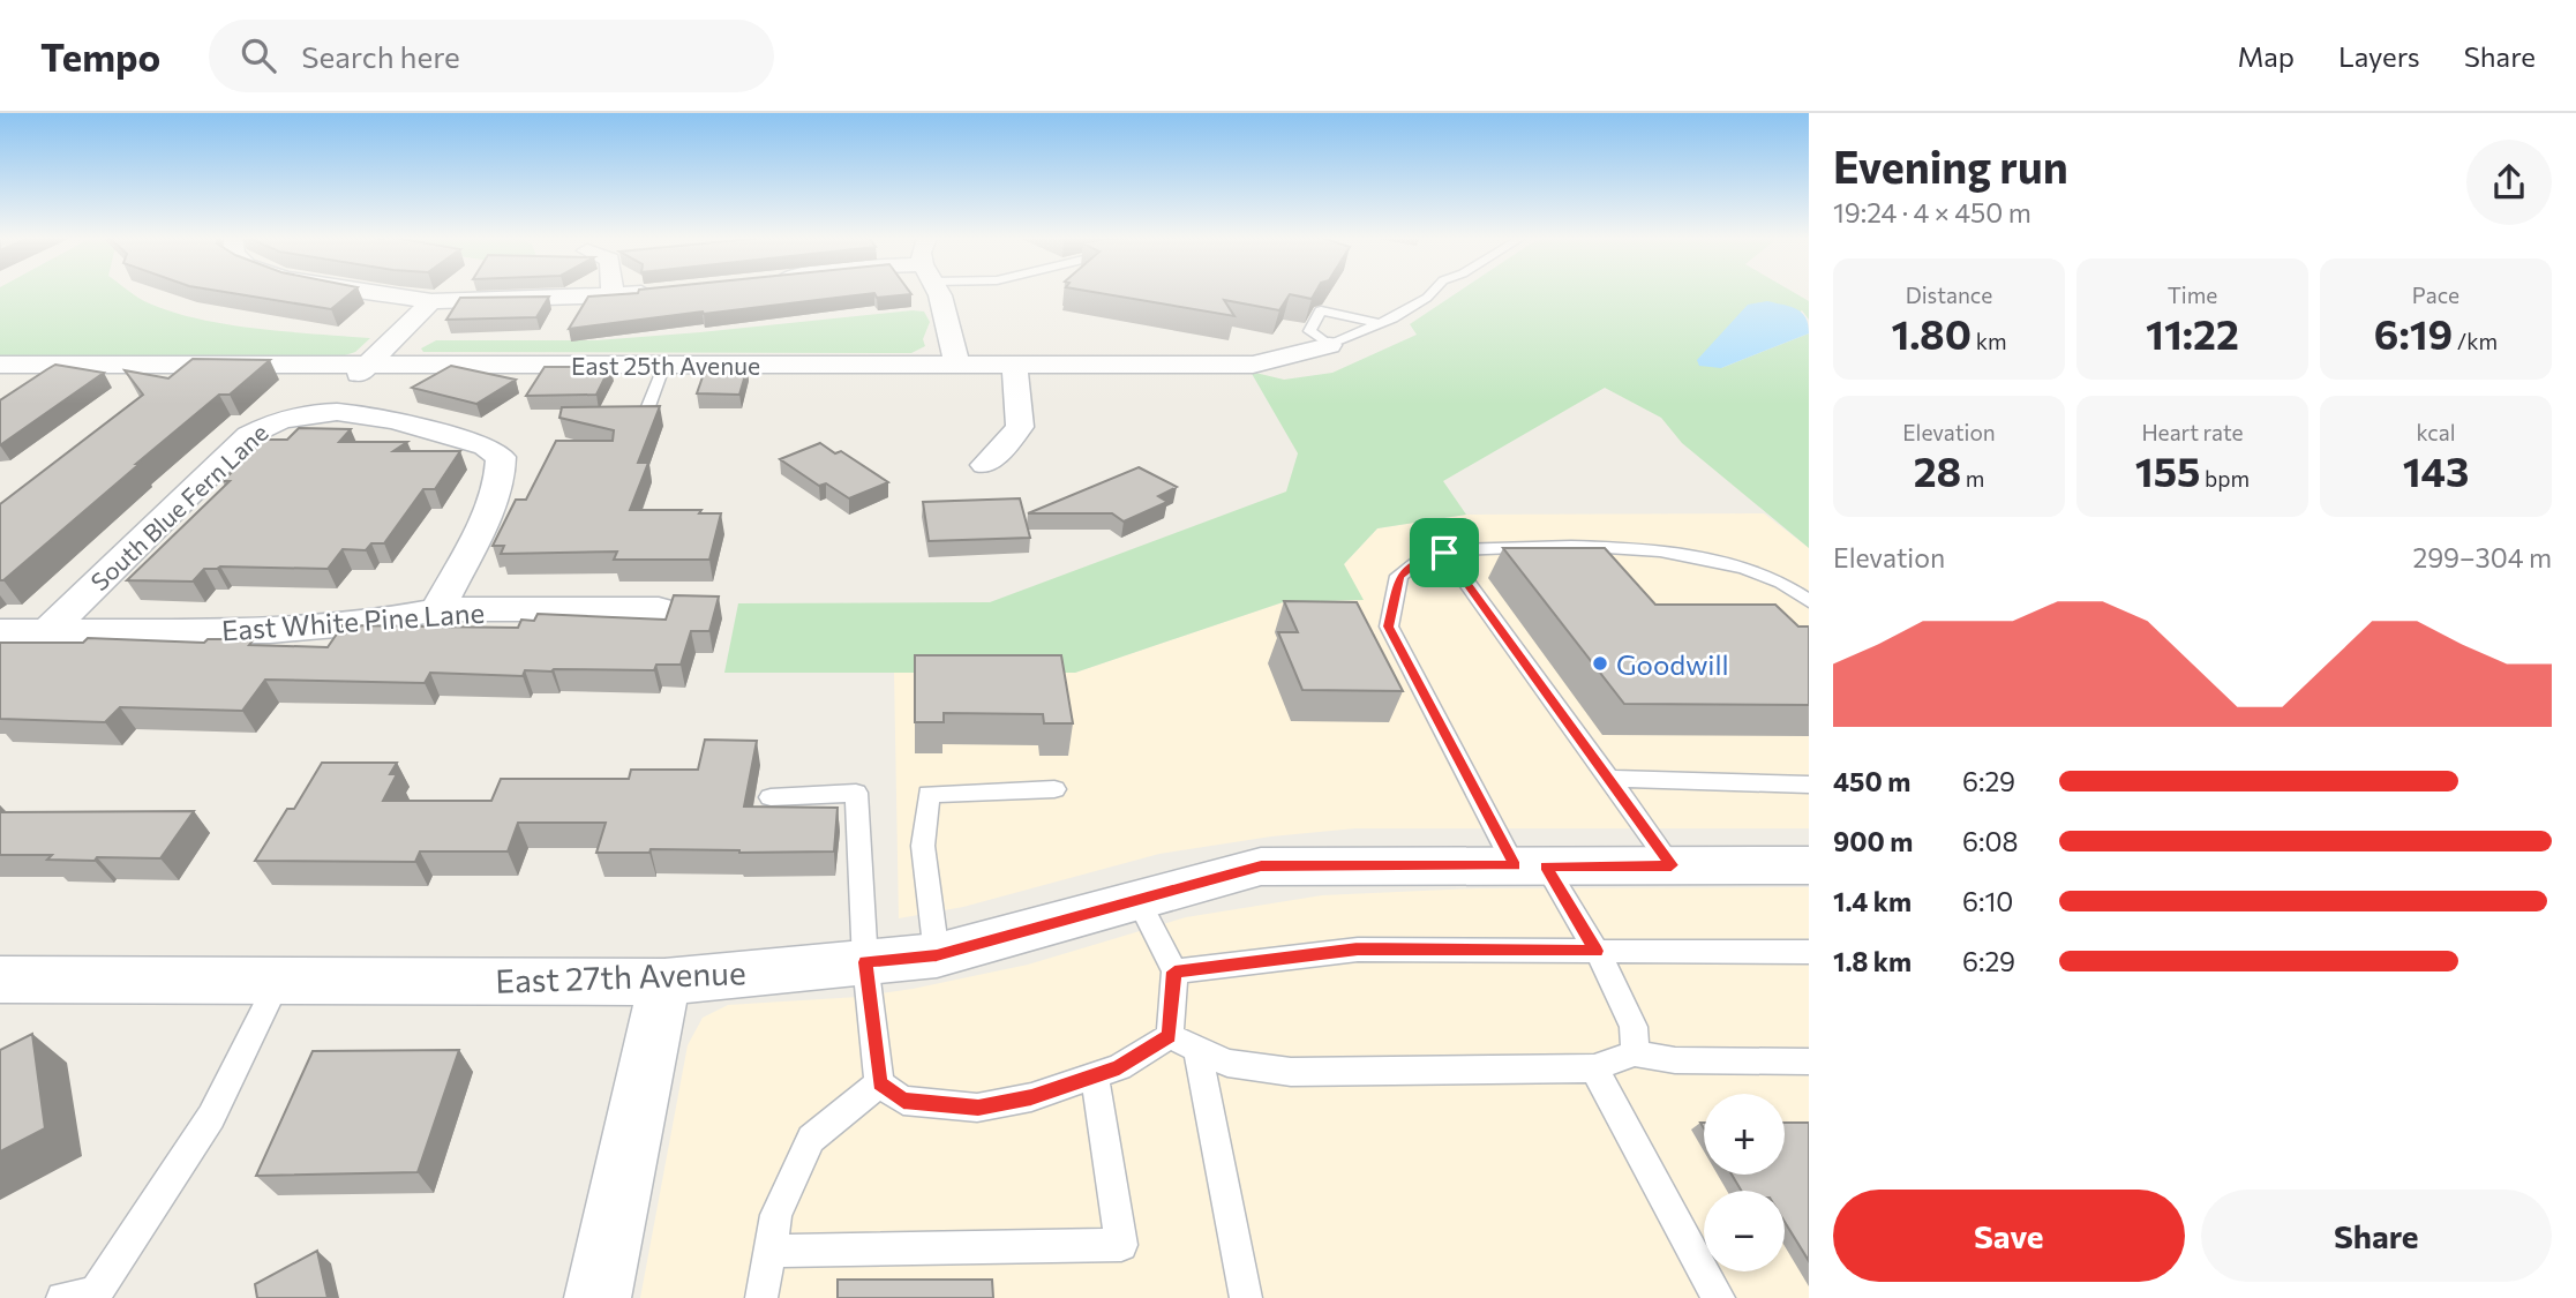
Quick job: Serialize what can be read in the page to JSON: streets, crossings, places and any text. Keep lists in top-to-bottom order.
{
  "streets": {
    "street": [
      "East 25th Avenue",
      "South Blue Fern Lane",
      "East White Pine Lane",
      "East 27th Avenue"
    ]
  },
  "crossings": [
    ["South Blue Fern Lane", "East White Pine Lane"]
  ],
  "places": ["Goodwill"],
  "page": {
    "header": "Tempo",
    "search": "Search here",
    "nav": ["Map", "Layers", "Share"],
    "heading": ["Evening run", "19:24 · 4 × 450 m"],
    "stats": [
      ["Distance", "1.80 km"],
      ["Time", "11:22"],
      ["Pace", "6:19 /km"],
      ["Elevation", "28 m"],
      ["Heart rate", "155 bpm"],
      ["kcal", "143"]
    ],
    "chart": ["Elevation", "299–304 m"],
    "list": [
      {
        "name": "450 m",
        "note": "6:29"
      },
      {
        "name": "900 m",
        "note": "6:08"
      },
      {
        "name": "1.4 km",
        "note": "6:10"
      },
      {
        "name": "1.8 km",
        "note": "6:29"
      }
    ],
    "map_buttons": ["+", "−"],
    "buttons": ["Save", "Share"]
  }
}
